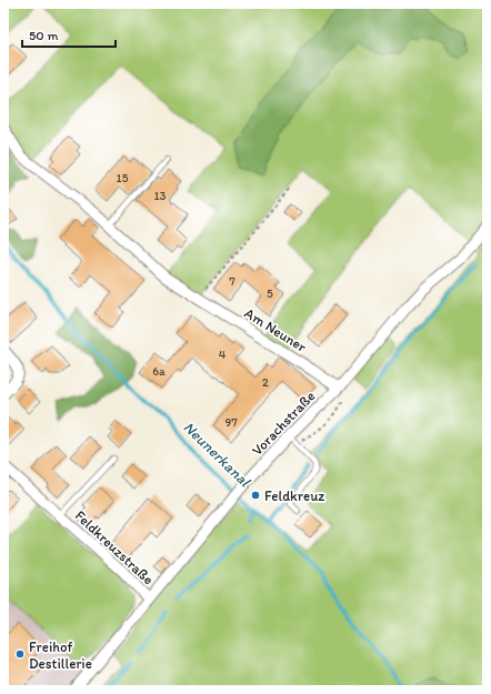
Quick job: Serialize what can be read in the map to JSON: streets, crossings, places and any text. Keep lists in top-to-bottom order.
{
  "streets": {
    "street": ["Am Neuner", "Vorachstraße", "Feldkreuzstraße"]
  },
  "crossings": [
    ["Am Neuner", "Vorachstraße"],
    ["Vorachstraße", "Feldkreuzstraße"]
  ],
  "water": ["Neunerkanal"],
  "places": ["Feldkreuz", "Freihof Destillerie"],
  "house_numbers": [
    "15",
    "13",
    "7",
    "5",
    "4",
    "6a",
    "2",
    "97"
  ],
  "scale_bar": "50 m"
}
